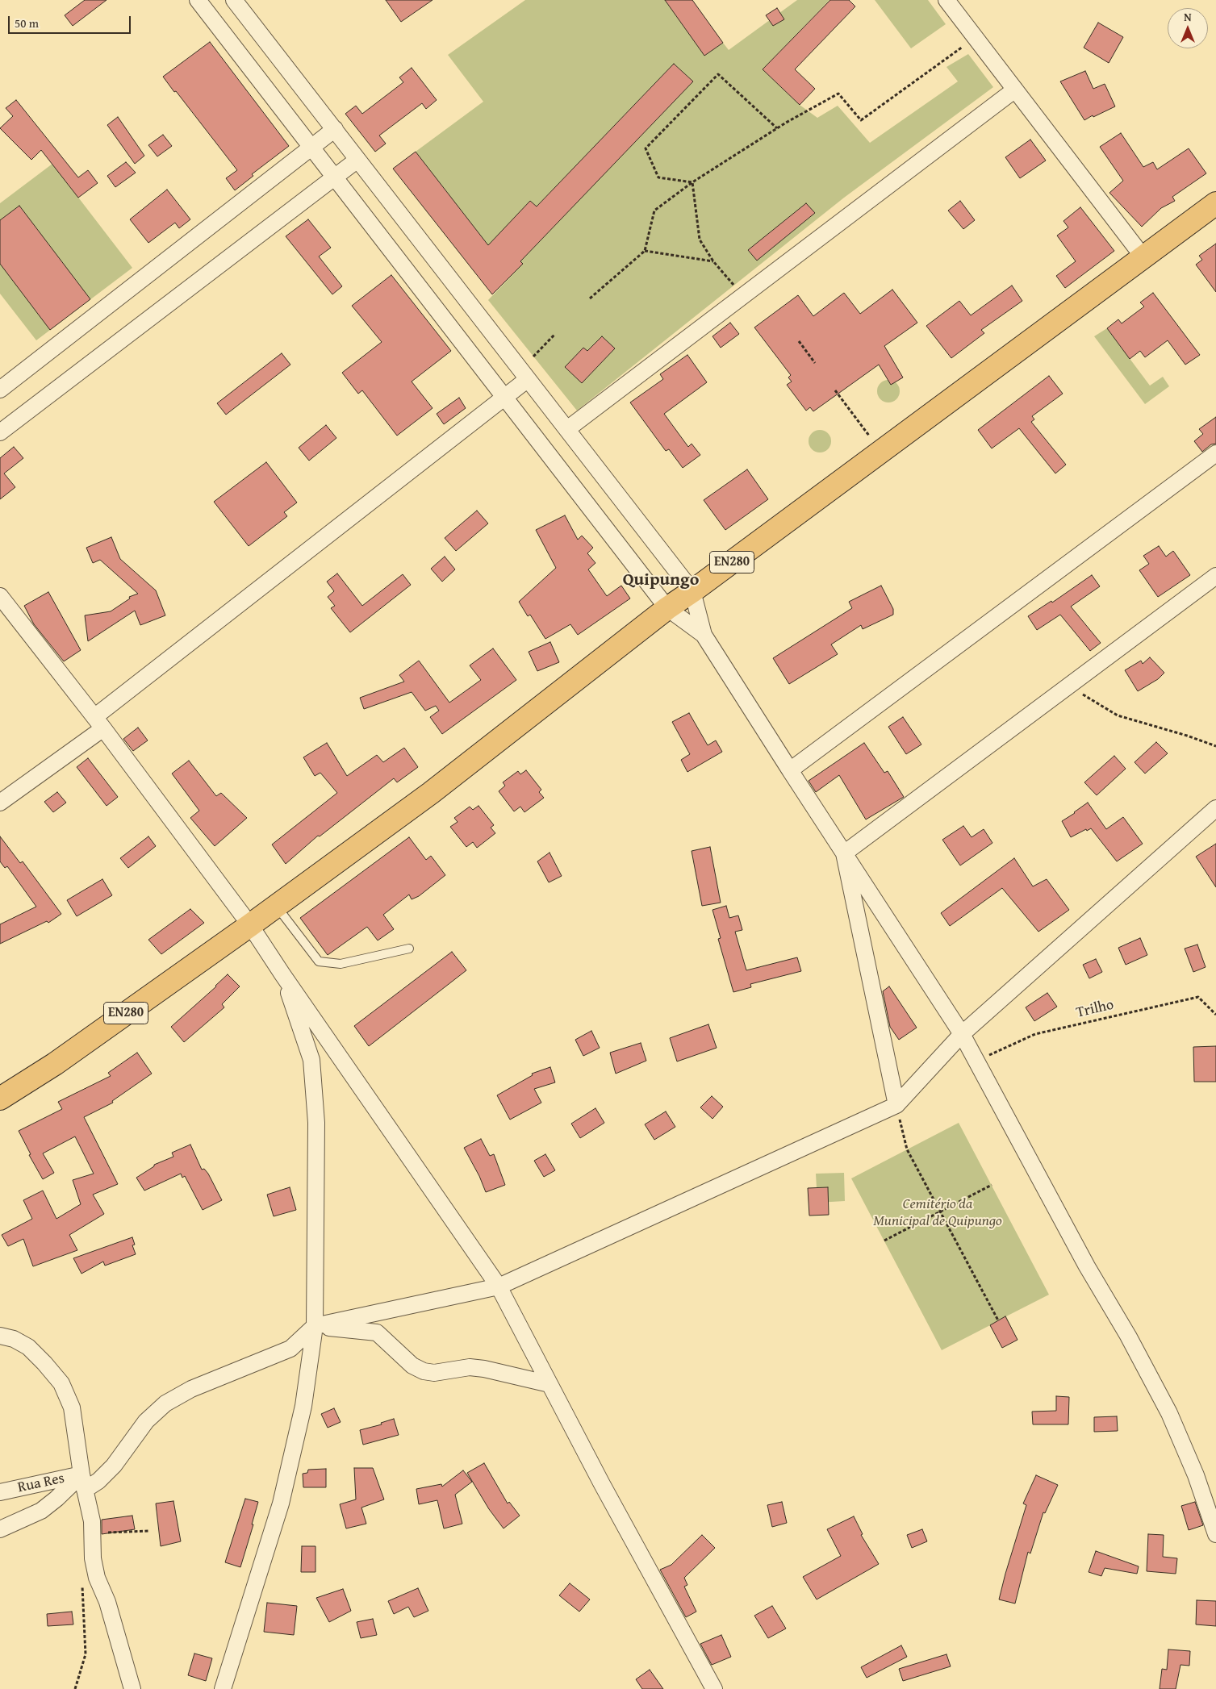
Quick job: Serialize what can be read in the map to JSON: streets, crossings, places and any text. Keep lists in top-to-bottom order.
{
  "streets": {
    "main road": ["EN280"],
    "street": ["Rua Res"],
    "path": ["Trilho"]
  },
  "districts": ["Quipungo"],
  "parks": ["Cemitério da Municipal de Quipungo"],
  "scale_bar": "50 m",
  "north": "top"
}
